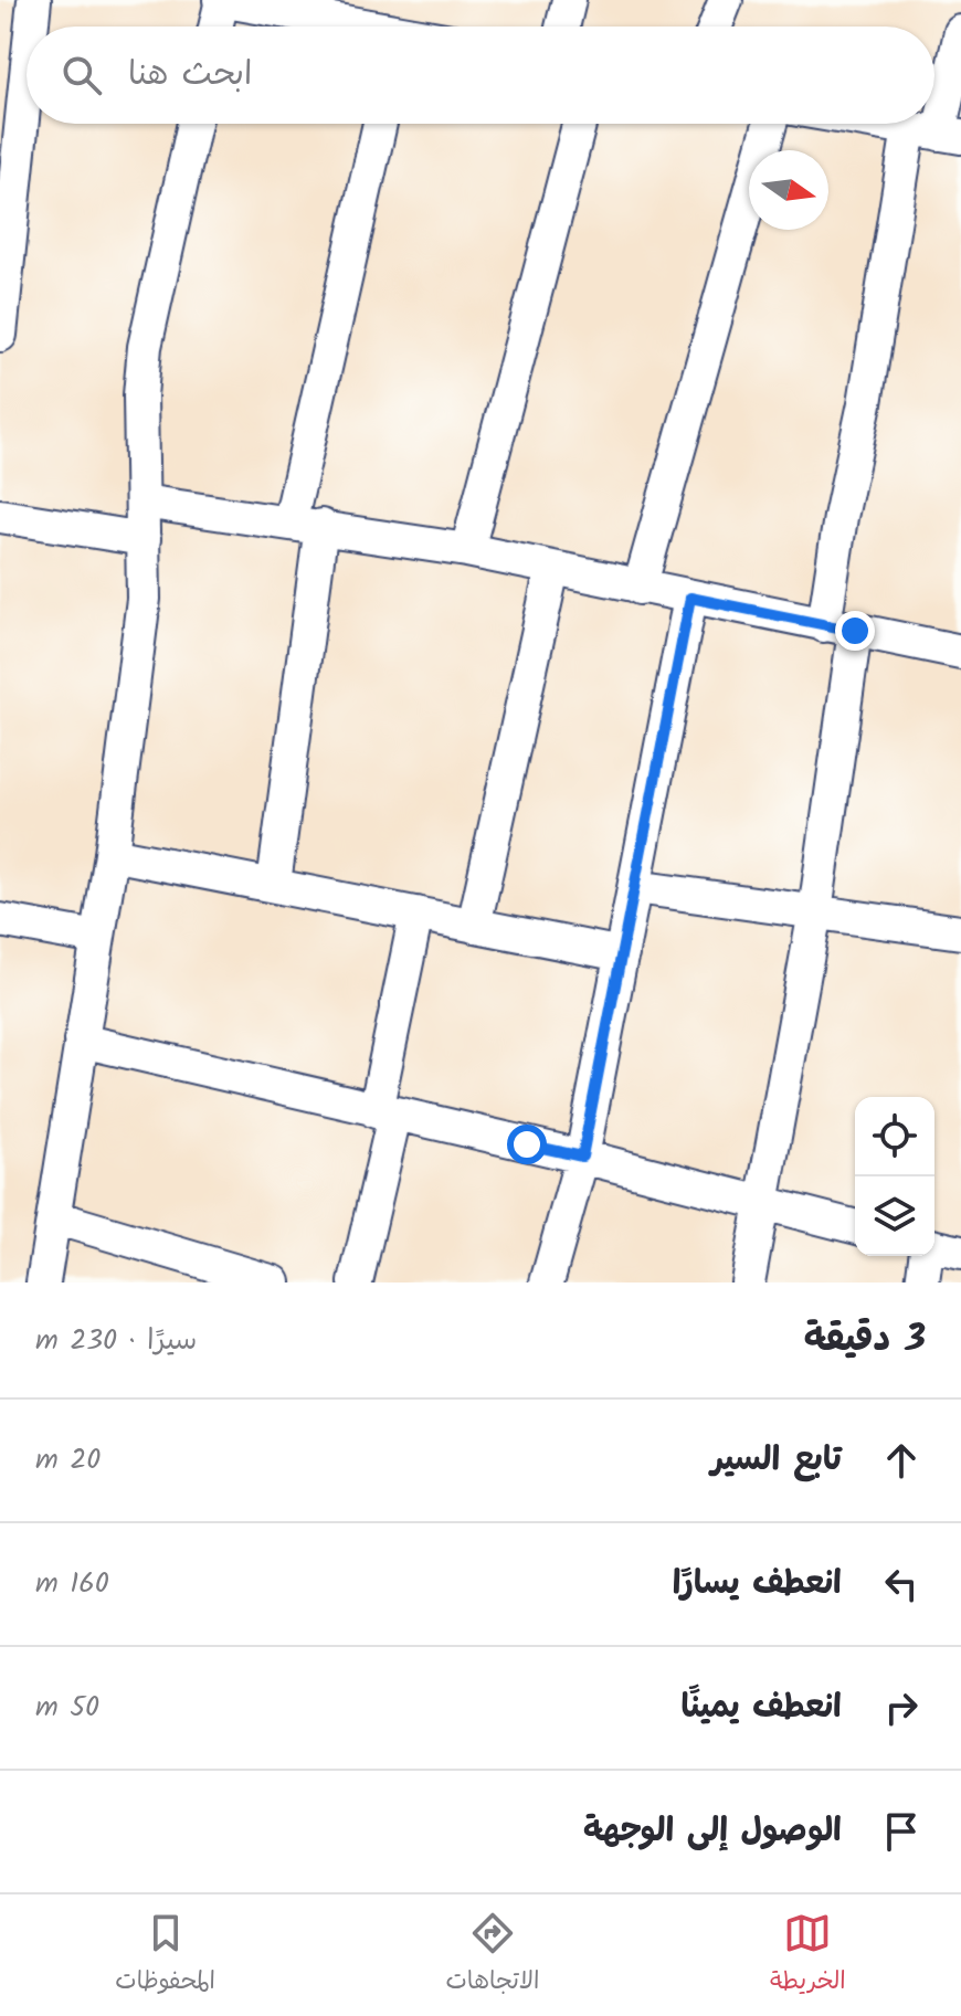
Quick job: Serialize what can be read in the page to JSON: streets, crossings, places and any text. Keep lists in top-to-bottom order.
{
  "north": "right",
  "page": {
    "search": "ابحث هنا",
    "heading": ["3 دقيقة", "سيرًا · 230 m"],
    "list": [
      ["تابع السير", "20 m"],
      ["انعطف يسارًا", "160 m"],
      ["انعطف يمينًا", "50 m"],
      "الوصول إلى الوجهة"
    ],
    "nav": ["الخريطة", "الاتجاهات", "المحفوظات"]
  }
}
